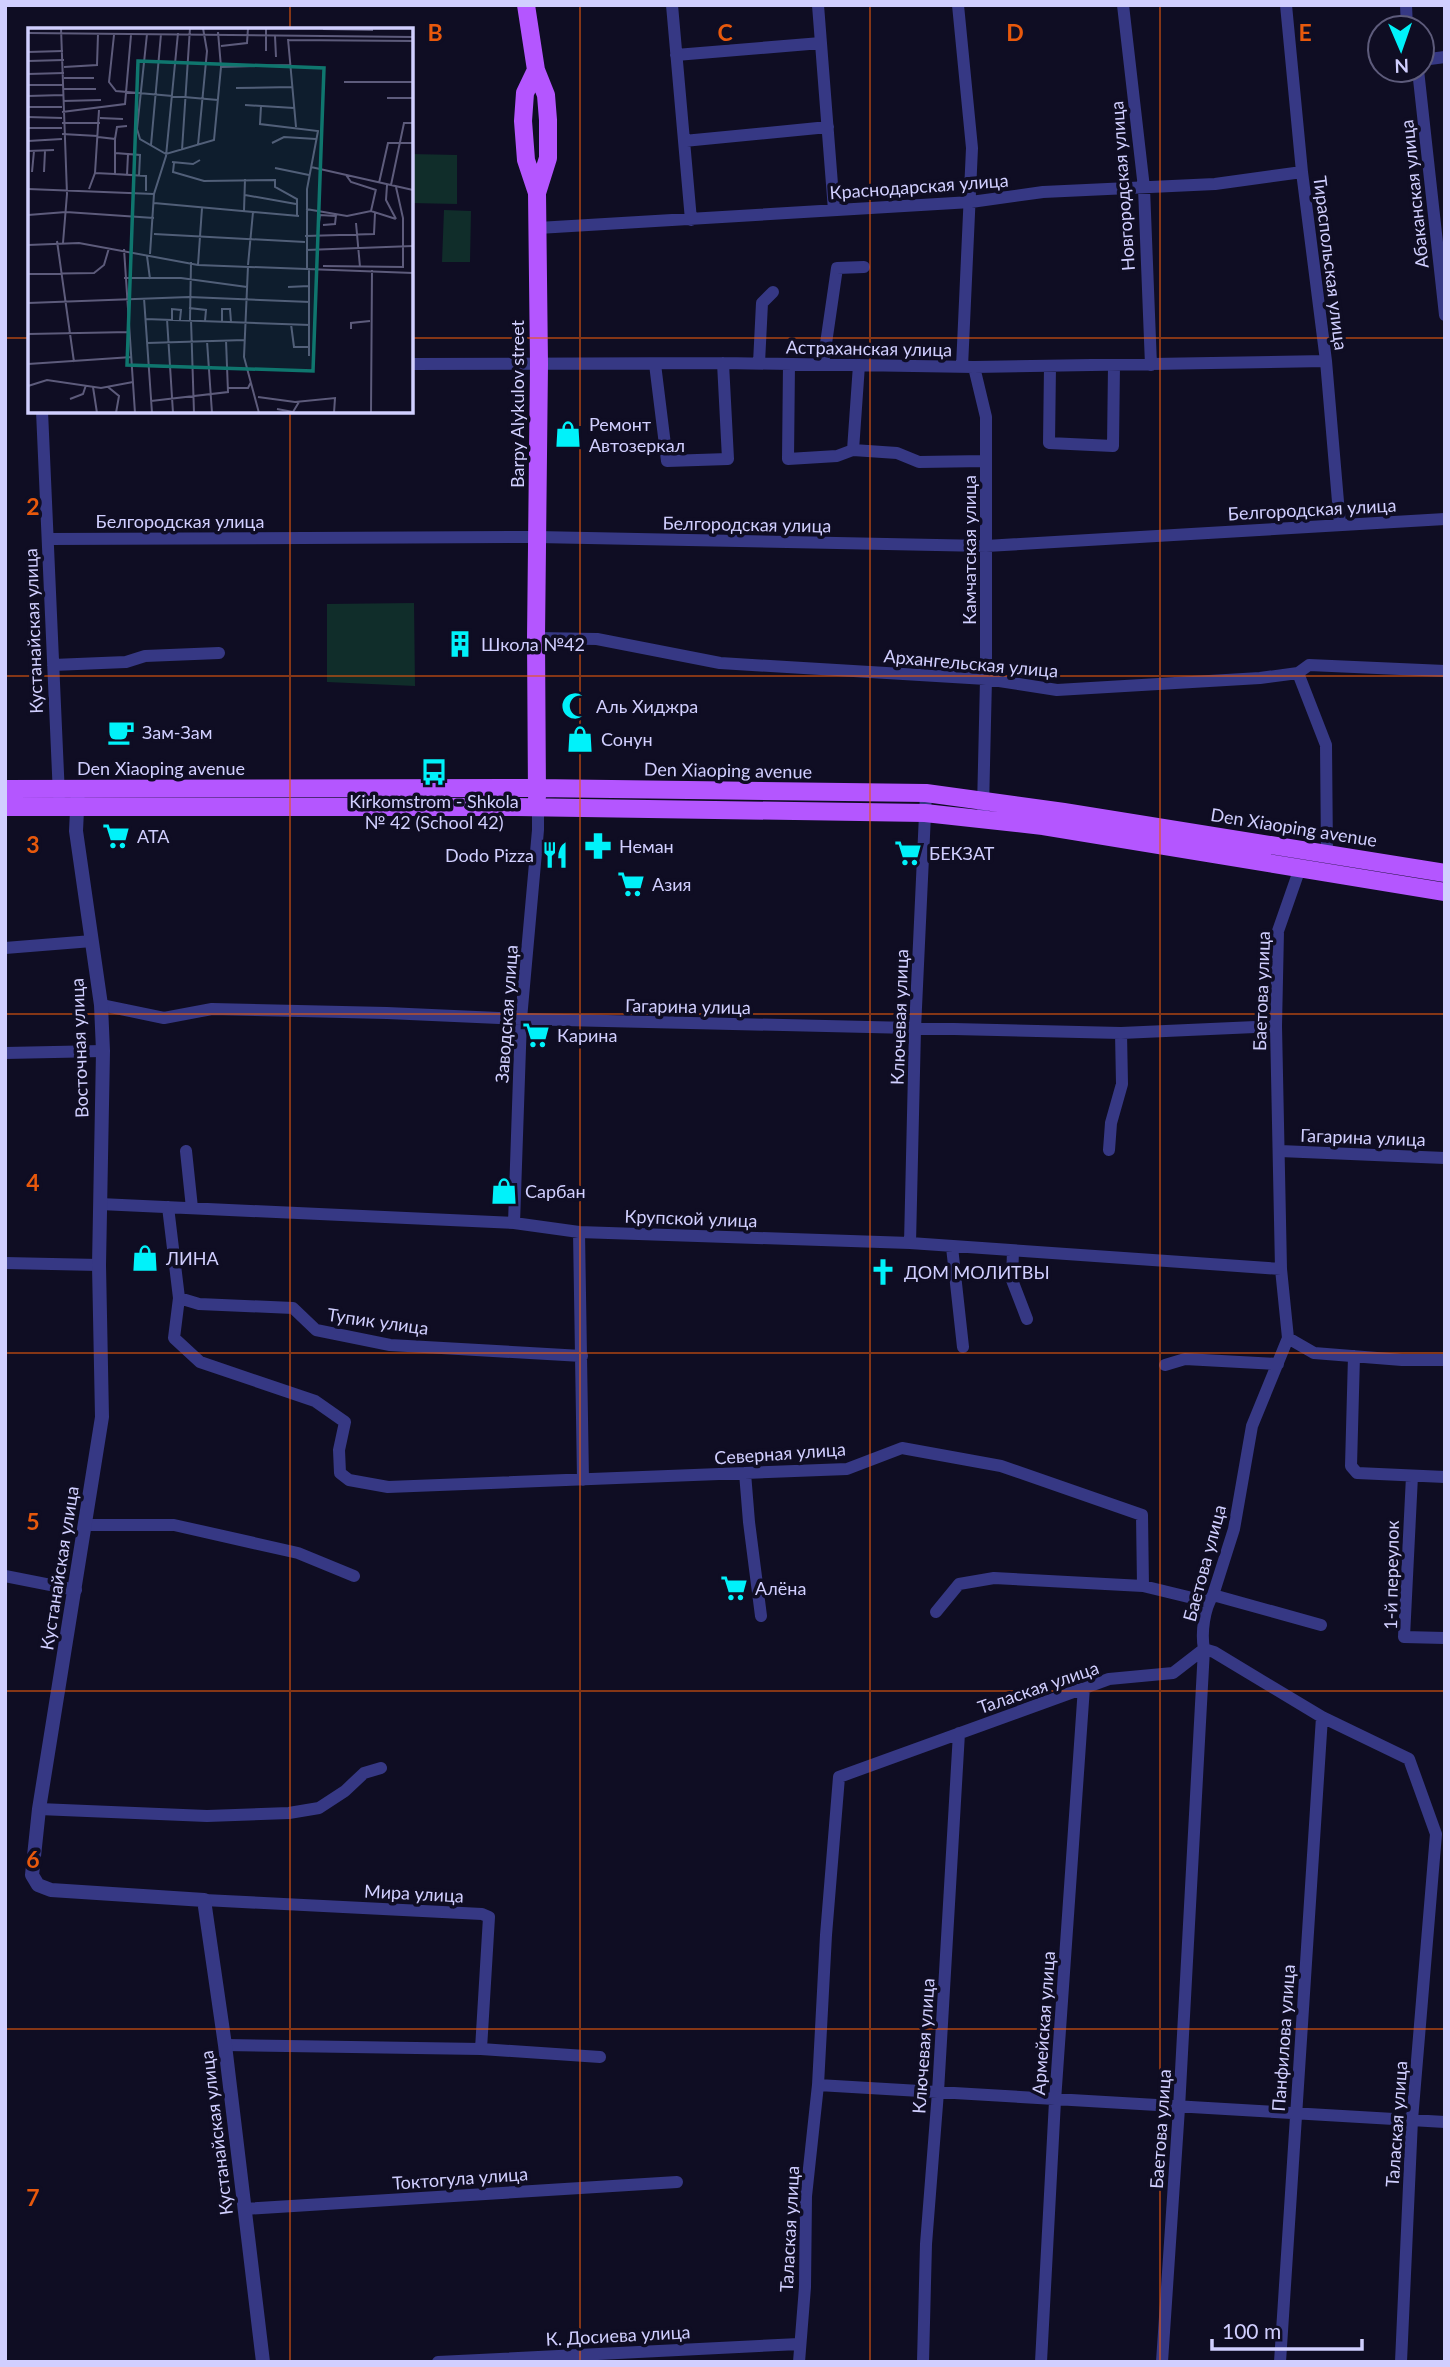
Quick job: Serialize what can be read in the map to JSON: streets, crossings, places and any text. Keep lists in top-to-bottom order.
{
  "streets": {
    "main road": ["Barpy Alykulov street", "Den Xiaoping avenue"],
    "street": [
      "Краснодарская улица",
      "Новгородская улица",
      "Абаканская улица",
      "Тираспольская улица",
      "Астраханская улица",
      "Белгородская улица",
      "Камчатская улица",
      "Кустанайская улица",
      "Архангельская улица",
      "Баетова улица",
      "Гагарина улица",
      "Заводская улица",
      "Ключевая улица",
      "Восточная улица",
      "Крупской улица",
      "Тупик улица",
      "Северная улица",
      "1-й переулок",
      "Талаская улица",
      "Мира улица",
      "Армейская улица",
      "Панфилова улица",
      "Токтогула улица",
      "К. Досиева улица"
    ]
  },
  "crossings": [
    ["Краснодарская улица", "Новгородская улица"],
    ["Краснодарская улица", "Тираспольская улица"],
    ["Краснодарская улица", "Barpy Alykulov street"],
    ["Краснодарская улица", "Камчатская улица"],
    ["Новгородская улица", "Астраханская улица"],
    ["Тираспольская улица", "Астраханская улица"],
    ["Тираспольская улица", "Белгородская улица"],
    ["Астраханская улица", "Barpy Alykulov street"],
    ["Астраханская улица", "Камчатская улица"],
    ["Barpy Alykulov street", "Белгородская улица"],
    ["Barpy Alykulov street", "Архангельская улица"],
    ["Barpy Alykulov street", "Den Xiaoping avenue"],
    ["Barpy Alykulov street", "Заводская улица"],
    ["Белгородская улица", "Камчатская улица"],
    ["Белгородская улица", "Кустанайская улица"],
    ["Камчатская улица", "Архангельская улица"],
    ["Камчатская улица", "Den Xiaoping avenue"],
    ["Кустанайская улица", "Den Xiaoping avenue"],
    ["Кустанайская улица", "Восточная улица"],
    ["Кустанайская улица", "Мира улица"],
    ["Кустанайская улица", "Токтогула улица"],
    ["Den Xiaoping avenue", "Баетова улица"],
    ["Den Xiaoping avenue", "Заводская улица"],
    ["Den Xiaoping avenue", "Ключевая улица"],
    ["Den Xiaoping avenue", "Восточная улица"],
    ["Баетова улица", "Гагарина улица"],
    ["Баетова улица", "Крупской улица"],
    ["Баетова улица", "Талаская улица"],
    ["Гагарина улица", "Заводская улица"],
    ["Гагарина улица", "Ключевая улица"],
    ["Гагарина улица", "Восточная улица"],
    ["Заводская улица", "Крупской улица"],
    ["Ключевая улица", "Крупской улица"],
    ["Ключевая улица", "Талаская улица"],
    ["Восточная улица", "Крупской улица"],
    ["Тупик улица", "Северная улица"],
    ["Талаская улица", "Армейская улица"],
    ["Талаская улица", "Панфилова улица"],
    ["Талаская улица", "К. Досиева улица"]
  ],
  "places": {
    "shop": [
      "Ремонт Автозеркал",
      "Сонун",
      "Сарбан",
      "ЛИНА"
    ],
    "building": ["Школа №42"],
    "mosque": ["Аль Хиджра"],
    "cafe": ["Зам-Зам"],
    "bus stop": ["Kirkomstrom - Shkola № 42 (School 42)"],
    "supermarket": [
      "АТА",
      "БЕКЗАТ",
      "Азия",
      "Карина",
      "Алёна"
    ],
    "pharmacy": ["Неман"],
    "restaurant": ["Dodo Pizza"],
    "church": ["ДОМ МОЛИТВЫ"]
  },
  "scale_bar": "100 m",
  "north": "bottom",
  "grid": {
    "columns": [
      "B",
      "C",
      "D",
      "E"
    ],
    "rows": [
      "2",
      "3",
      "4",
      "5",
      "6",
      "7"
    ]
  }
}
